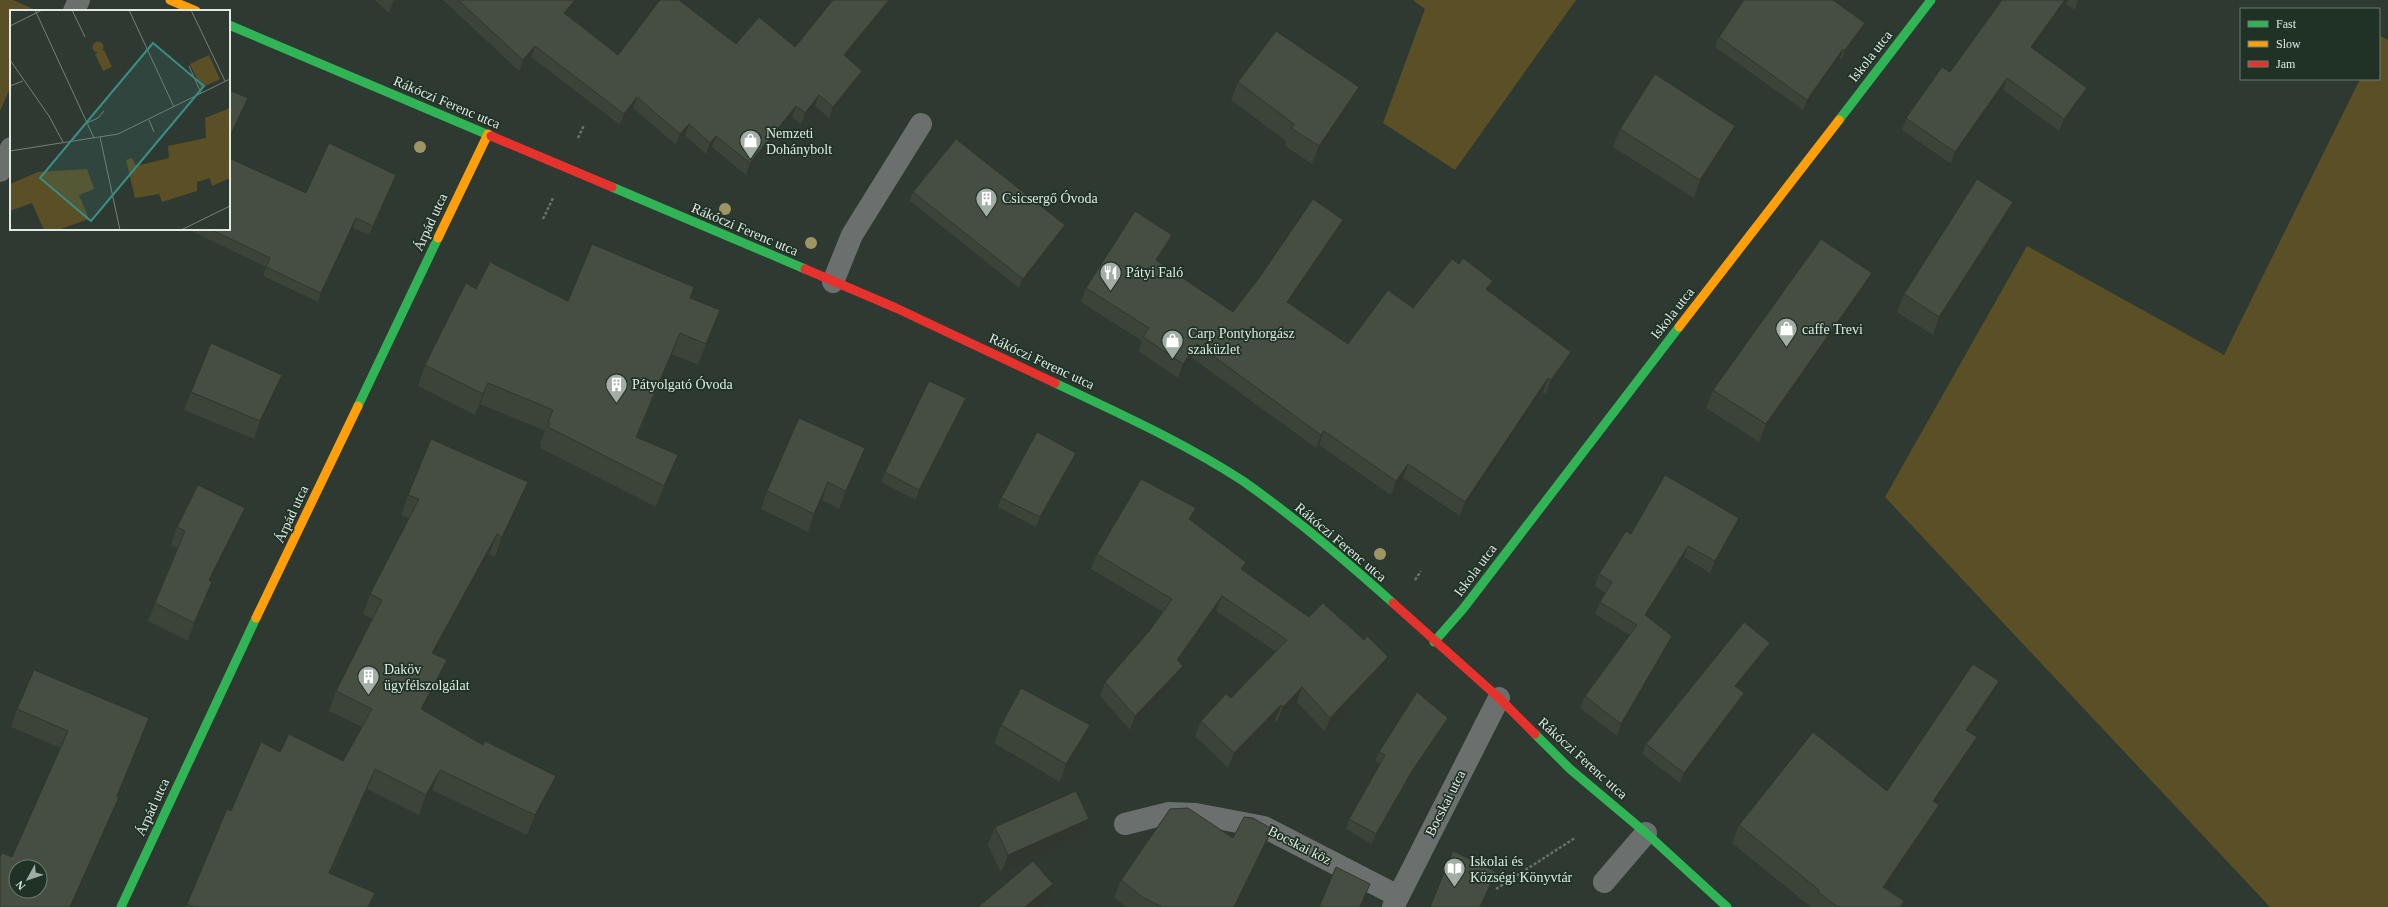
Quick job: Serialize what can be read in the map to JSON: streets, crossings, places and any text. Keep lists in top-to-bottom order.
{
  "streets": {
    "main road": ["Iskola utca", "Rákóczi Ferenc utca", "Árpád utca"],
    "street": ["Bocskai utca", "Bocskai köz"]
  },
  "crossings": [
    ["Iskola utca", "Rákóczi Ferenc utca"],
    ["Rákóczi Ferenc utca", "Árpád utca"],
    ["Rákóczi Ferenc utca", "Bocskai utca"],
    ["Bocskai utca", "Bocskai köz"]
  ],
  "places": {
    "shop": ["Nemzeti Dohánybolt", "caffe Trevi", "Carp Pontyhorgász szaküzlet"],
    "building": ["Csicsergő Óvoda", "Pátyolgató Óvoda", "Daköv ügyfélszolgálat"],
    "restaurant": ["Pátyi Faló"],
    "library": ["Iskolai és Községi Könyvtár"]
  },
  "legend": ["Fast", "Slow", "Jam"],
  "north": "bottom left"
}
